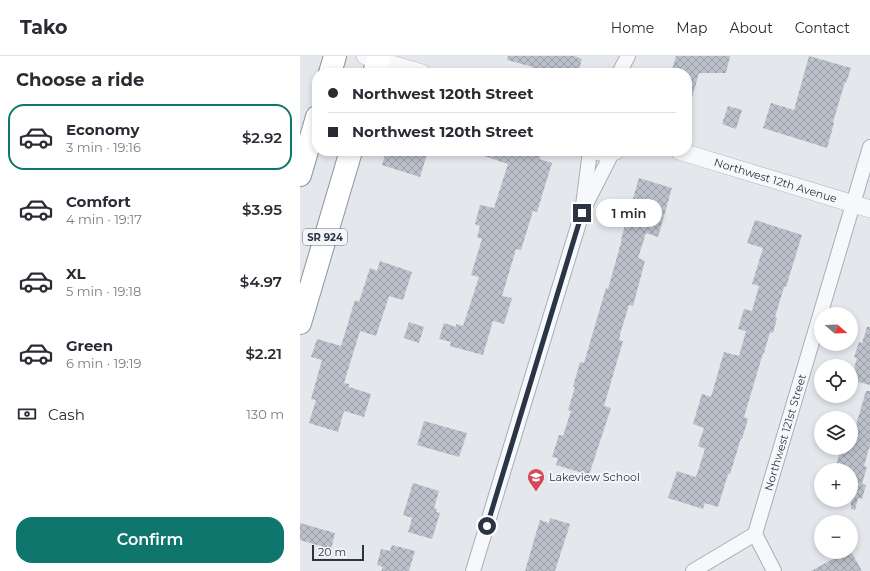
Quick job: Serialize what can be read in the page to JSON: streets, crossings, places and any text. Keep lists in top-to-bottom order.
{
  "streets": {
    "highway": ["SR 924"],
    "street": ["Northwest 12th Avenue", "Northwest 121st Street"]
  },
  "crossings": [
    ["Northwest 12th Avenue", "Northwest 121st Street"]
  ],
  "places": {
    "school or university": ["Lakeview School"]
  },
  "scale_bar": "20 m",
  "north": "right",
  "page": {
    "header": "Tako",
    "nav": [
      "Home",
      "Map",
      "About",
      "Contact"
    ],
    "heading": "Choose a ride",
    "banner": ["Northwest 120th Street", "Northwest 120th Street"],
    "list": [
      {
        "name": "Economy",
        "note": "3 min · 19:16",
        "value": "$2.92"
      },
      {
        "name": "Comfort",
        "note": "4 min · 19:17",
        "value": "$3.95"
      },
      {
        "name": "XL",
        "note": "5 min · 19:18",
        "value": "$4.97"
      },
      {
        "name": "Green",
        "note": "6 min · 19:19",
        "value": "$2.21"
      }
    ],
    "bubble": "1 min",
    "map_buttons": ["+", "−"],
    "pay": ["Cash", "130 m"],
    "buttons": "Confirm",
    "scale": "20 m"
  }
}
